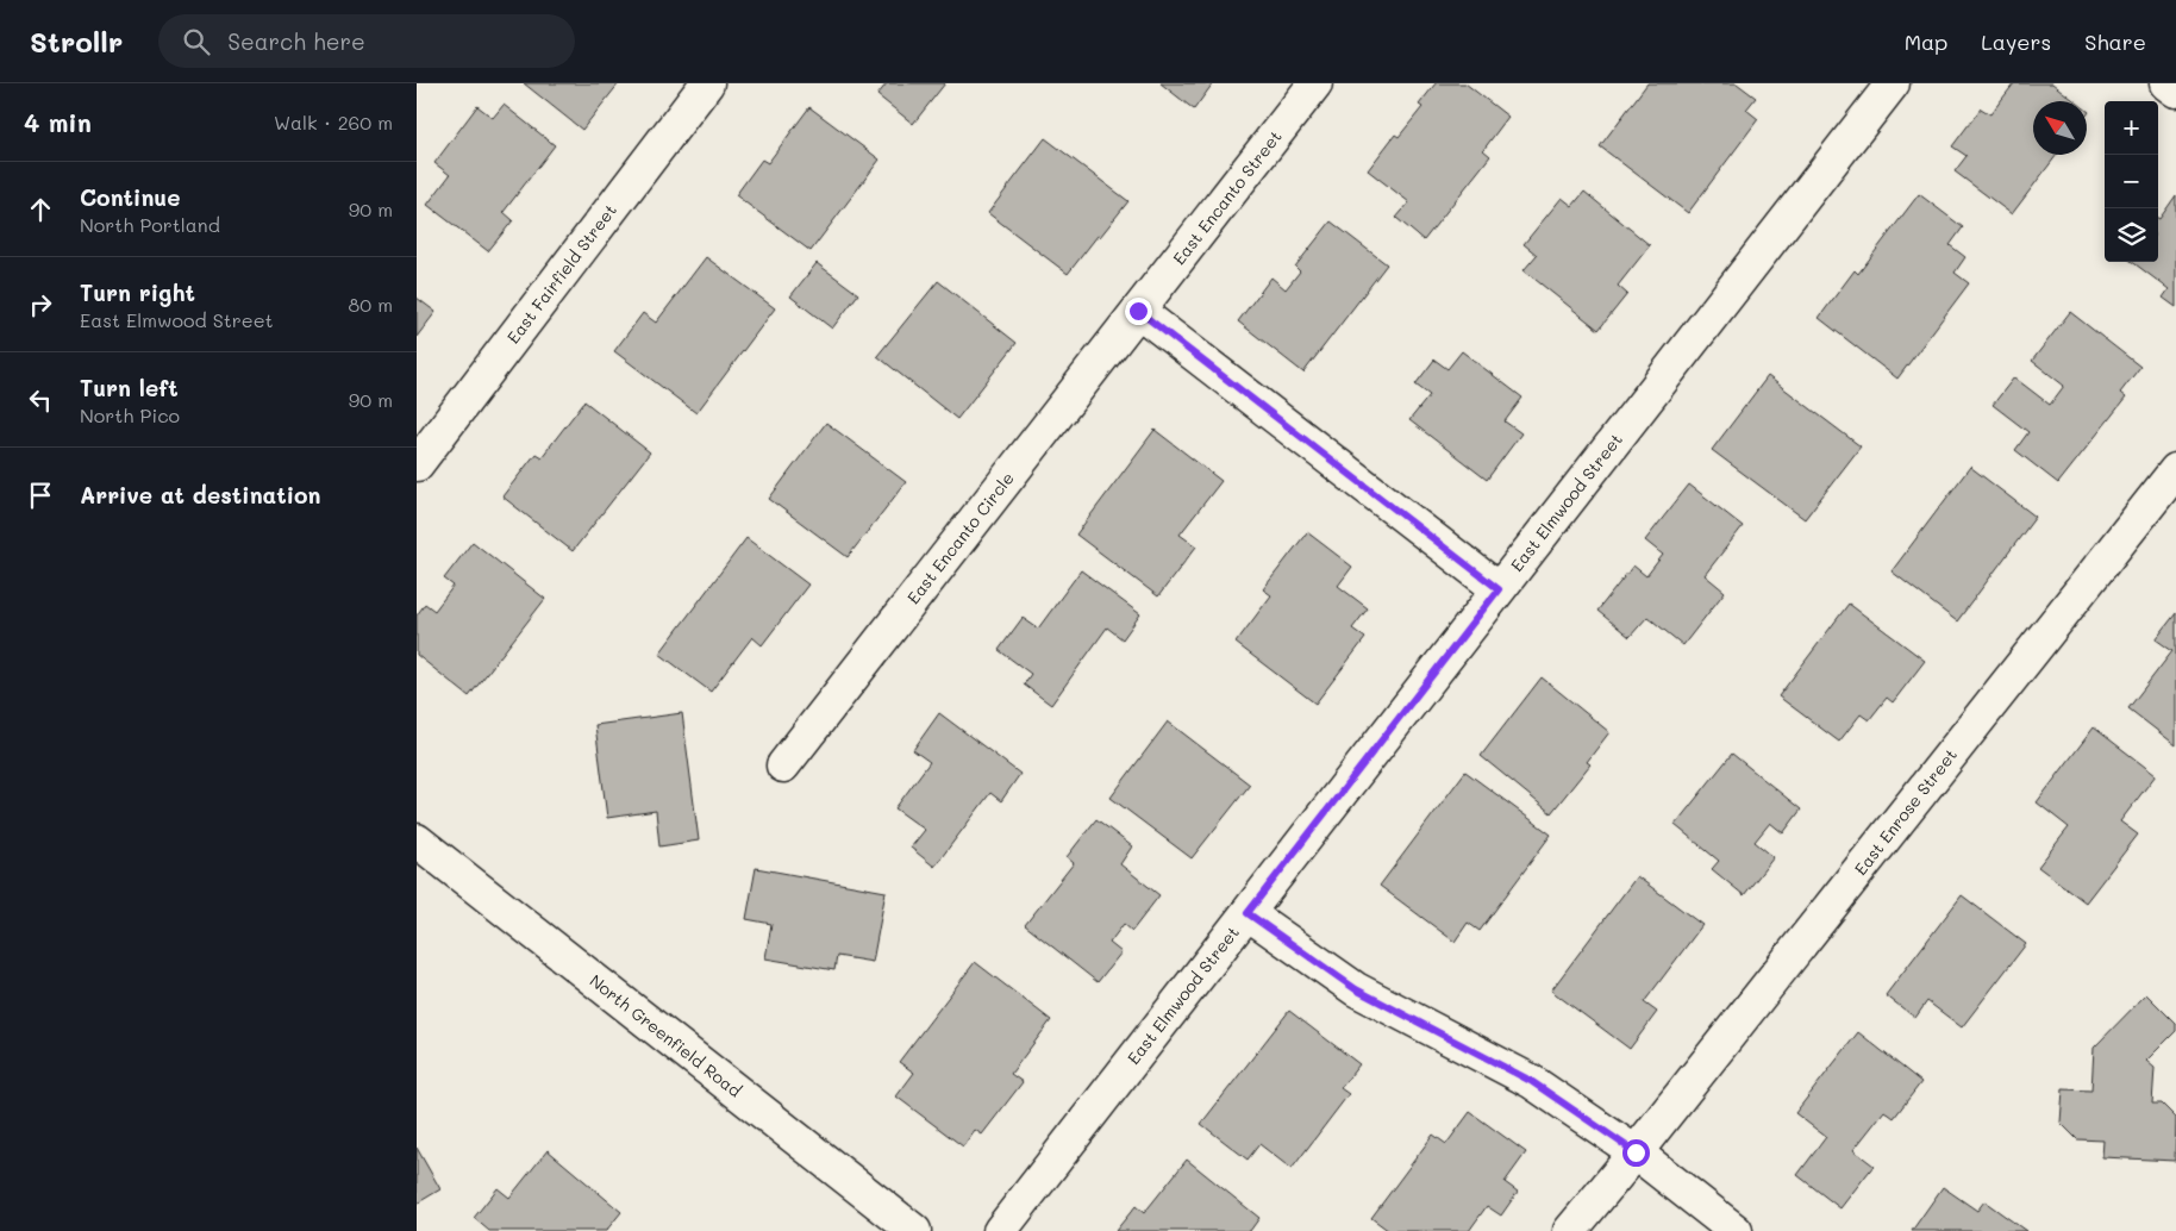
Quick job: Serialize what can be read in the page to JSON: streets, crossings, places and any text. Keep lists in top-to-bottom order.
{
  "streets": {
    "street": [
      "East Encanto Street",
      "East Fairfield Street",
      "East Elmwood Street",
      "East Encanto Circle",
      "East Enrose Street",
      "North Greenfield Road"
    ]
  },
  "crossings": [
    ["East Encanto Street", "East Encanto Circle"]
  ],
  "north": "top left",
  "page": {
    "header": "Strollr",
    "search": "Search here",
    "nav": ["Map", "Layers", "Share"],
    "heading": ["4 min", "Walk · 260 m"],
    "map_buttons": ["+", "−"],
    "list": [
      ["Continue", "North Portland", "90 m"],
      ["Turn right", "East Elmwood Street", "80 m"],
      ["Turn left", "North Pico", "90 m"],
      "Arrive at destination"
    ]
  }
}
